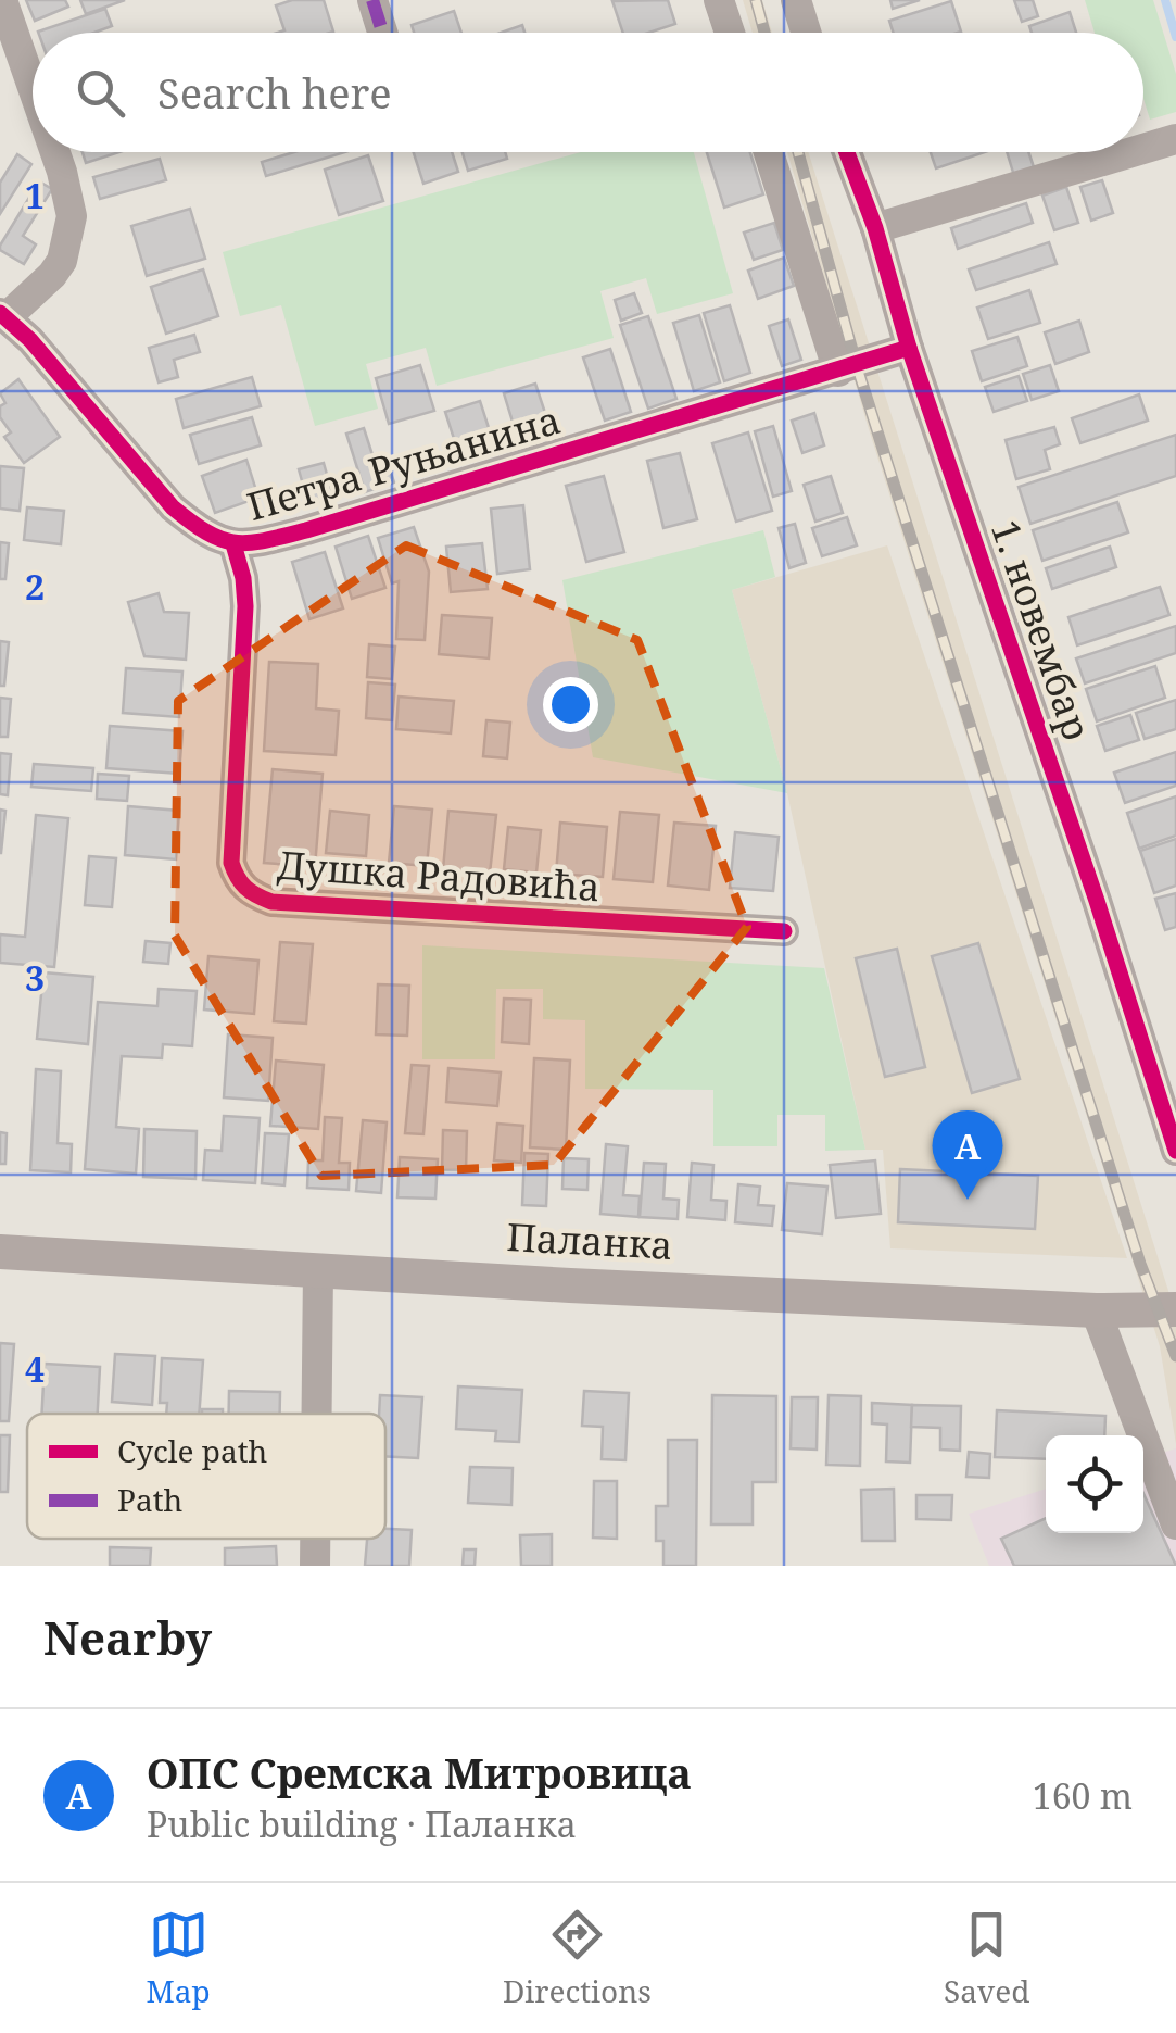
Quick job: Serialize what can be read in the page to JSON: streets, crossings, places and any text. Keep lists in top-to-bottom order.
{
  "streets": {
    "main road": ["Паланка"],
    "street": ["Петра Руњанина", "1. новембар", "Душка Радовића"]
  },
  "crossings": [
    ["Петра Руњанина", "1. новембар"],
    ["Петра Руњанина", "Душка Радовића"]
  ],
  "legend": ["Cycle path", "Path"],
  "page": {
    "search": "Search here",
    "pins": "A",
    "heading": "Nearby",
    "list": [
      {
        "mark": "A",
        "name": "ОПС Сремска Митровица",
        "note": "Public building · Паланка",
        "value": "160 m"
      }
    ],
    "nav": ["Map", "Directions", "Saved"]
  },
  "grid": {
    "rows": [
      "1",
      "2",
      "3",
      "4"
    ]
  }
}
